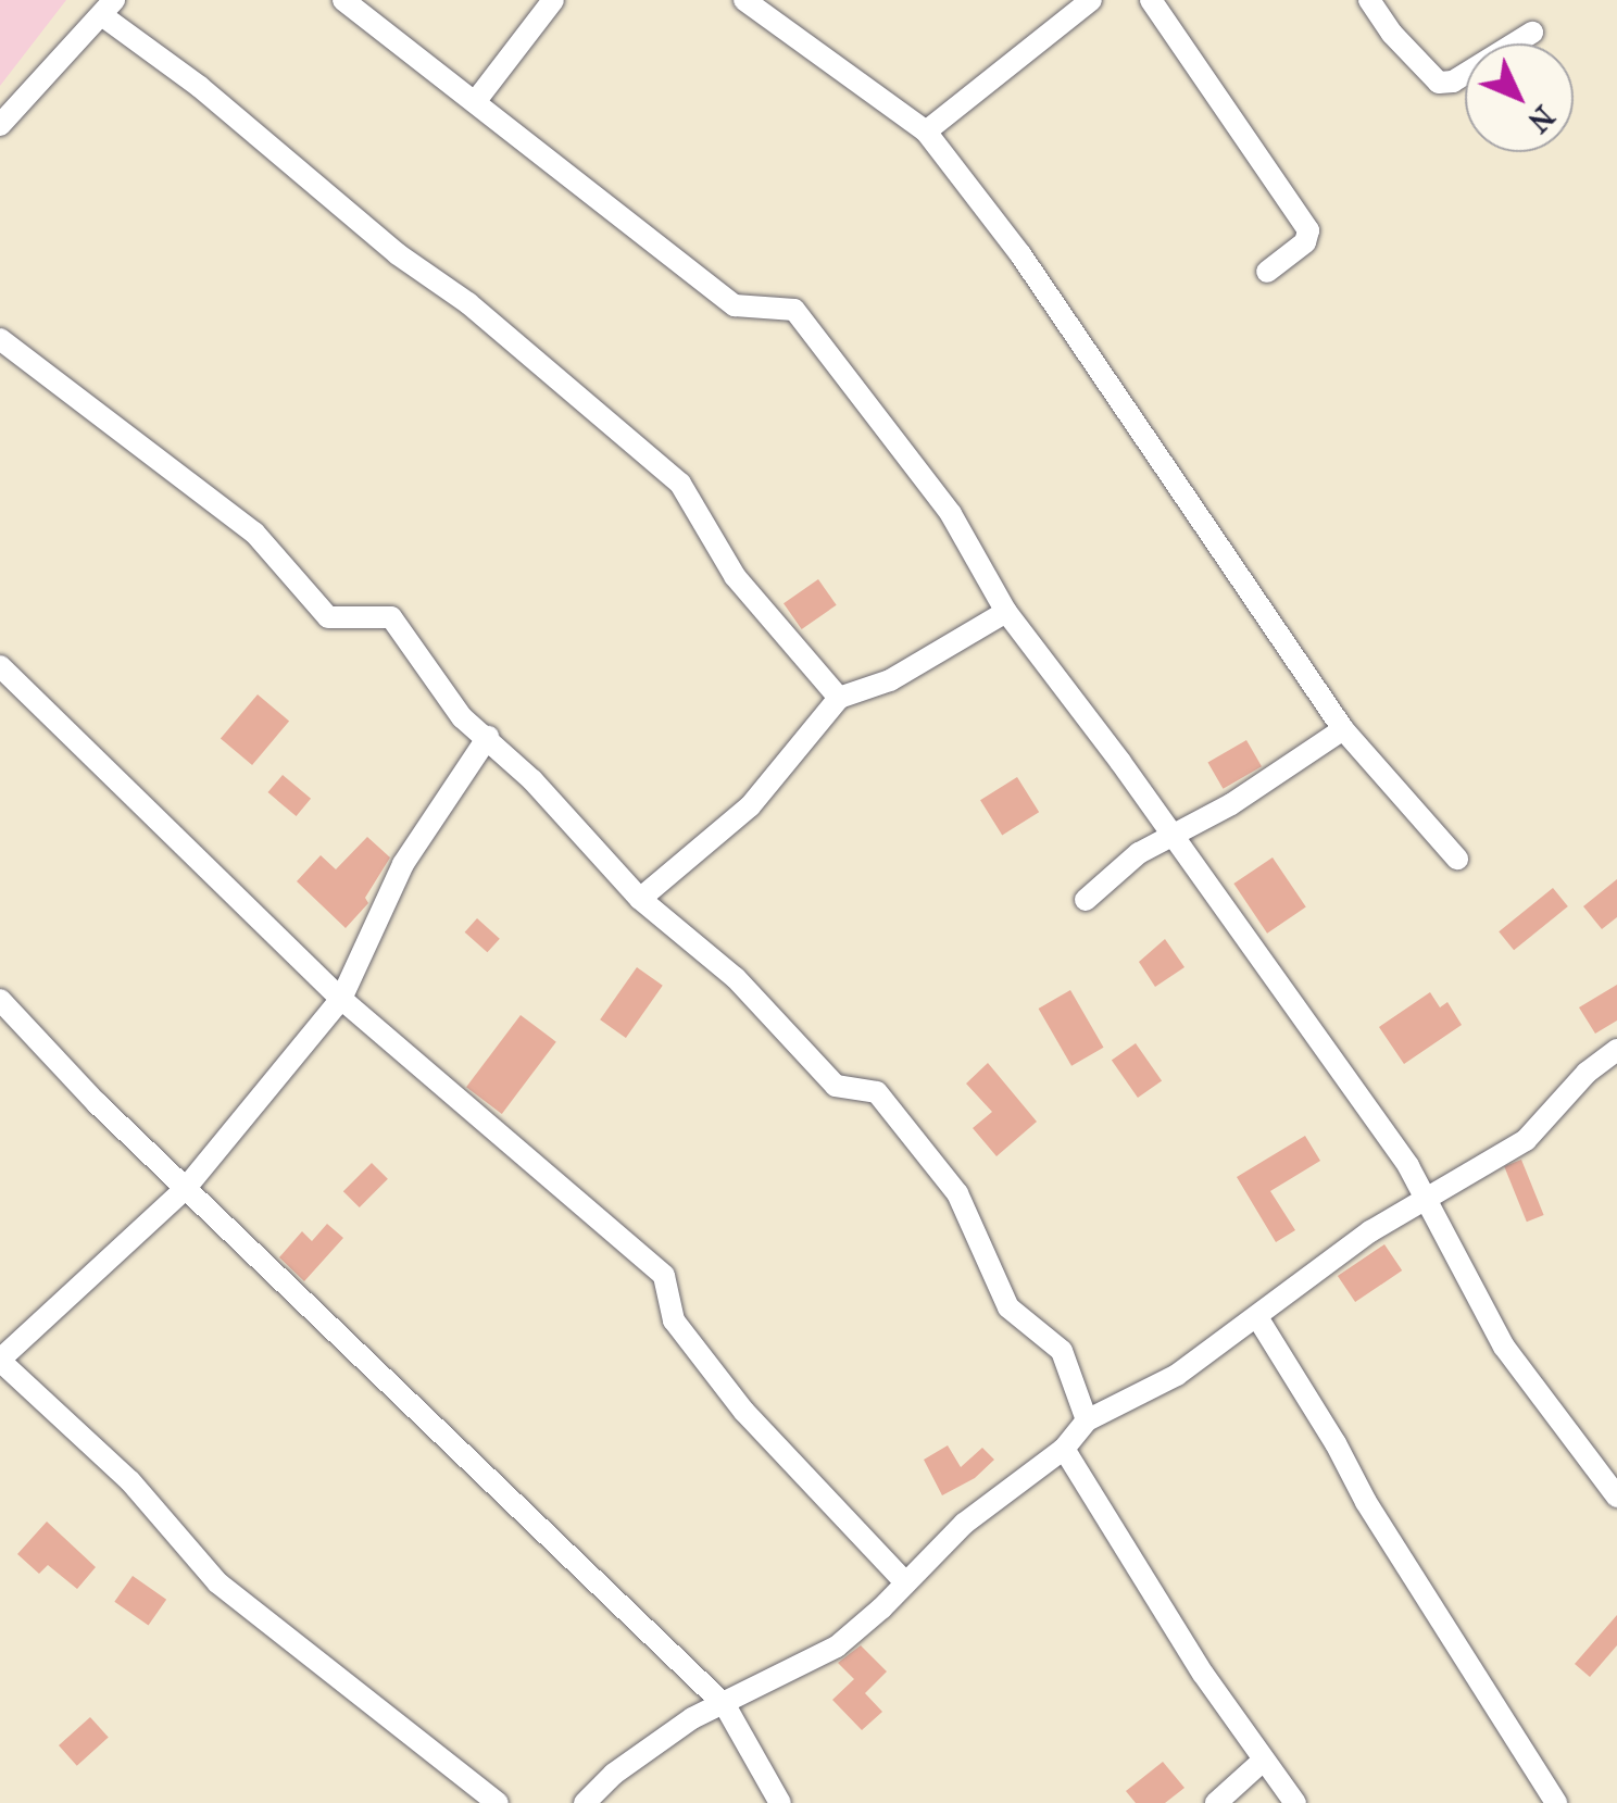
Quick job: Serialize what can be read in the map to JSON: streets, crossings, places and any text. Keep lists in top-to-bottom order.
{
  "north": "bottom right"
}
